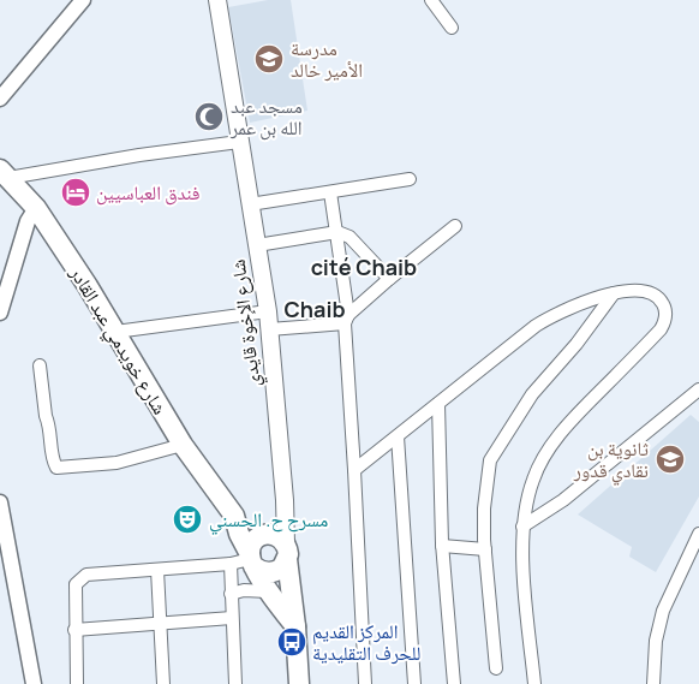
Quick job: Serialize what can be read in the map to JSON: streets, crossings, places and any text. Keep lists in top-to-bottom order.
{
  "streets": {
    "main road": ["شارع الإخوة قايدي", "شارع خويدمي عبد القادر"]
  },
  "crossings": [
    ["شارع الإخوة قايدي", "شارع خويدمي عبد القادر"]
  ],
  "districts": ["cité Chaib", "Chaib"],
  "places": {
    "school or university": ["مدرسة الأمير خالد", "ثانوية بن نقادي قدور"],
    "mosque": ["مسجد عبد الله بن عمر"],
    "hotel": ["فندق العباسيين"],
    "theatre": ["مسرح ح. الحسني"],
    "bus stop": ["المركز القديم للحرف التقليدية"]
  }
}
